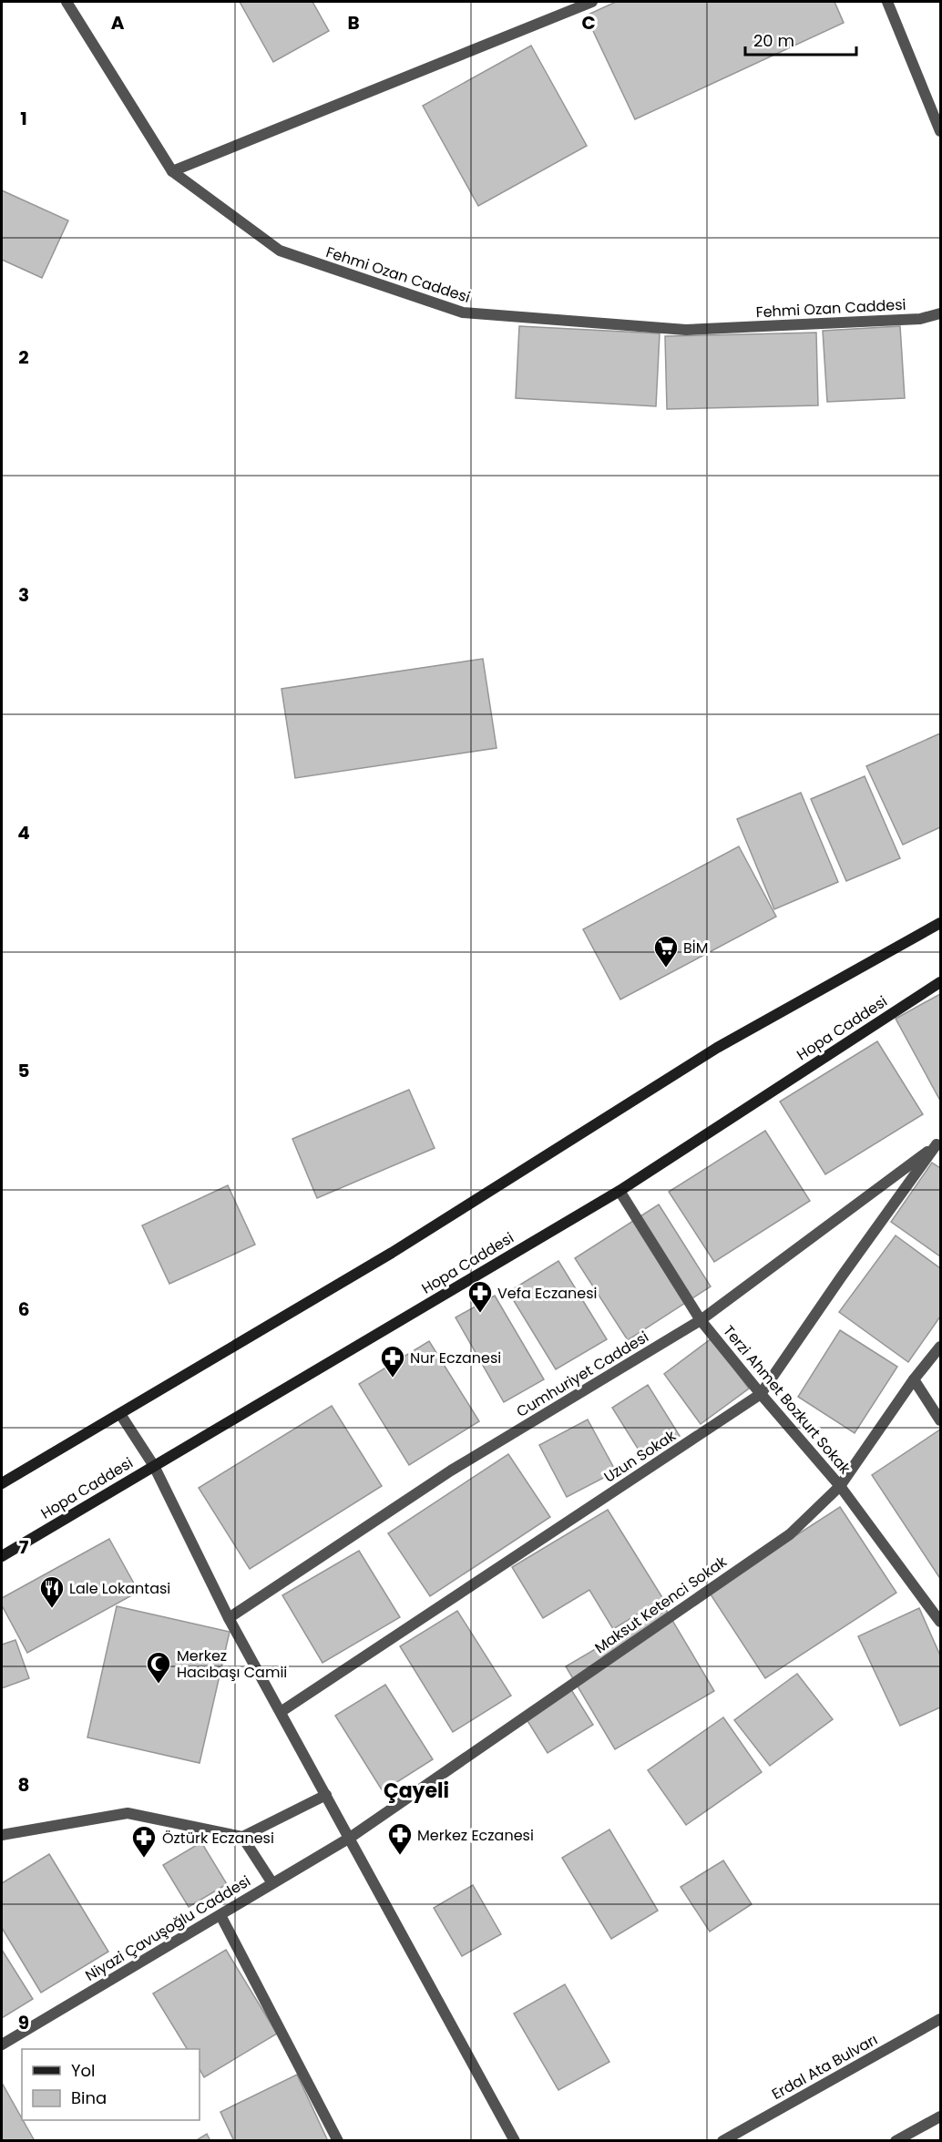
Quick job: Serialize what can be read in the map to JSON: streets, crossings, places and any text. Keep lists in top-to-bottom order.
{
  "streets": {
    "main road": ["Hopa Caddesi"],
    "street": [
      "Fehmi Ozan Caddesi",
      "Cumhuriyet Caddesi",
      "Terzi Ahmet Bozkurt Sokak",
      "Uzun Sokak",
      "Maksut Ketenci Sokak",
      "Niyazi Çavuşoğlu Caddesi",
      "Erdal Ata Bulvarı"
    ]
  },
  "crossings": [
    ["Hopa Caddesi", "Terzi Ahmet Bozkurt Sokak"],
    ["Cumhuriyet Caddesi", "Terzi Ahmet Bozkurt Sokak"],
    ["Cumhuriyet Caddesi", "Uzun Sokak"],
    ["Terzi Ahmet Bozkurt Sokak", "Uzun Sokak"],
    ["Terzi Ahmet Bozkurt Sokak", "Maksut Ketenci Sokak"],
    ["Maksut Ketenci Sokak", "Niyazi Çavuşoğlu Caddesi"]
  ],
  "districts": ["Çayeli"],
  "places": {
    "supermarket": ["BİM"],
    "pharmacy": [
      "Vefa Eczanesi",
      "Nur Eczanesi",
      "Merkez Eczanesi",
      "Öztürk Eczanesi"
    ],
    "restaurant": ["Lale Lokantasi"],
    "mosque": ["Merkez Hacıbaşı Camii"]
  },
  "legend": ["Yol", "Bina"],
  "scale_bar": "20 m",
  "grid": {
    "columns": ["A", "B", "C"],
    "rows": [
      "1",
      "2",
      "3",
      "4",
      "5",
      "6",
      "7",
      "8",
      "9"
    ]
  }
}
